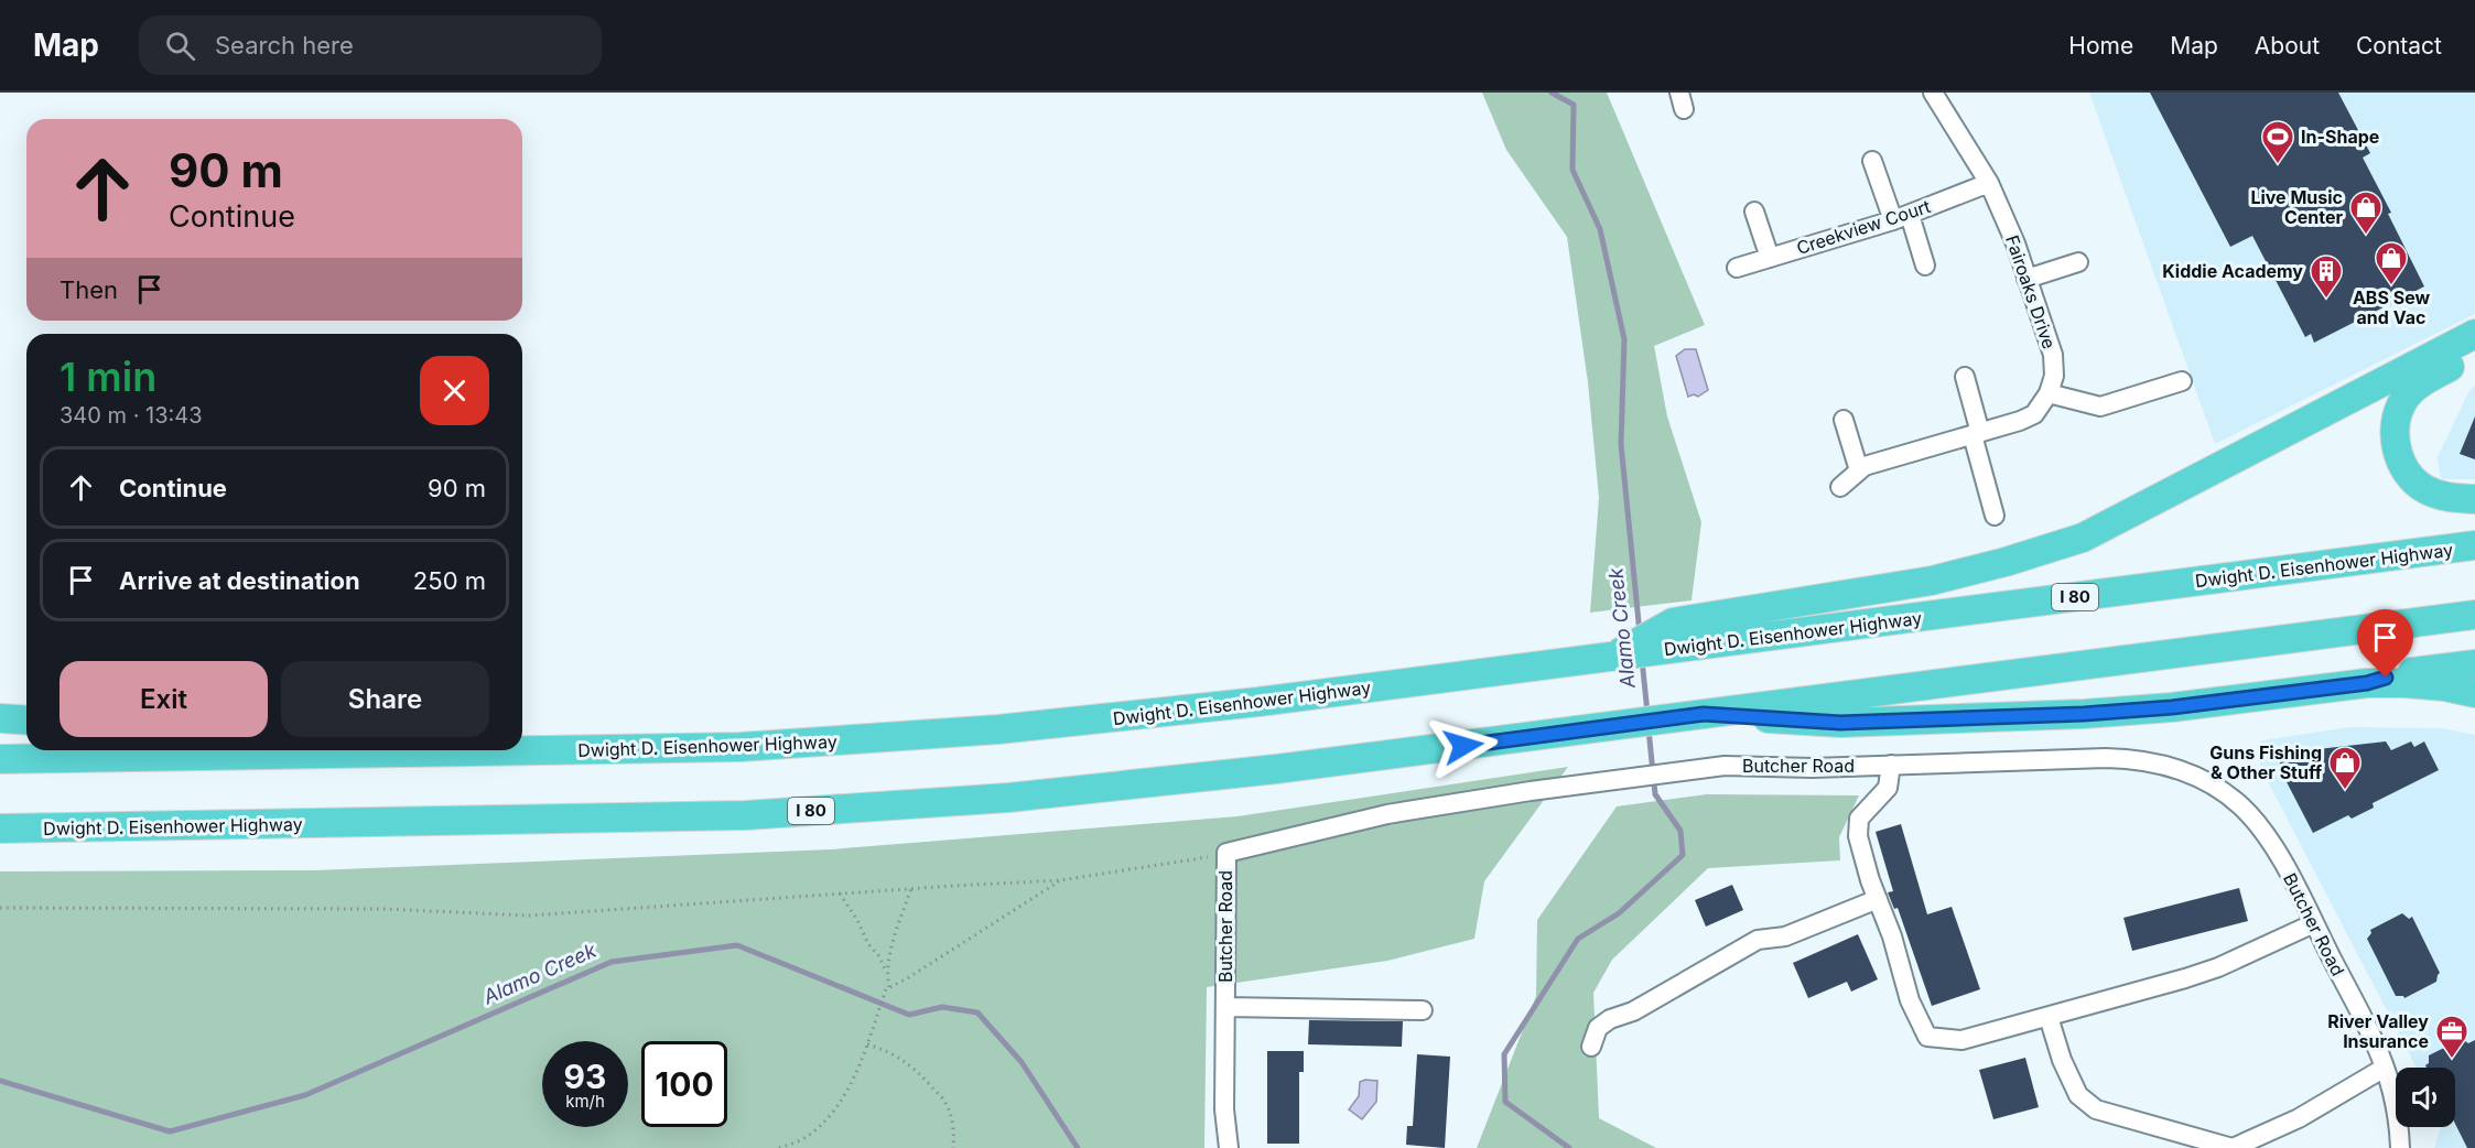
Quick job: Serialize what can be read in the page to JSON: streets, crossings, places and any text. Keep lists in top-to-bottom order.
{
  "streets": {
    "highway": ["Dwight D. Eisenhower Highway", "I 80"],
    "street": ["Creekview Court", "Fairoaks Drive", "Butcher Road"]
  },
  "crossings": [
    ["Creekview Court", "Fairoaks Drive"]
  ],
  "water": ["Alamo Creek"],
  "places": {
    "sports": ["In-Shape"],
    "shop": ["Live Music Center", "ABS Sew and Vac", "Guns Fishing & Other Stuff"],
    "building": ["Kiddie Academy"],
    "office": ["River Valley Insurance"]
  },
  "page": {
    "header": "Map",
    "search": "Search here",
    "nav": [
      "Home",
      "Map",
      "About",
      "Contact"
    ],
    "turn": ["90 m", "Continue"],
    "then": "Then",
    "heading": ["1 min", "340 m · 13:43"],
    "list": [
      {
        "name": "Continue",
        "value": "90 m"
      },
      {
        "name": "Arrive at destination",
        "value": "250 m"
      }
    ],
    "buttons": ["Exit", "Share"],
    "speed": "93 km/h",
    "limit": "100"
  }
}
